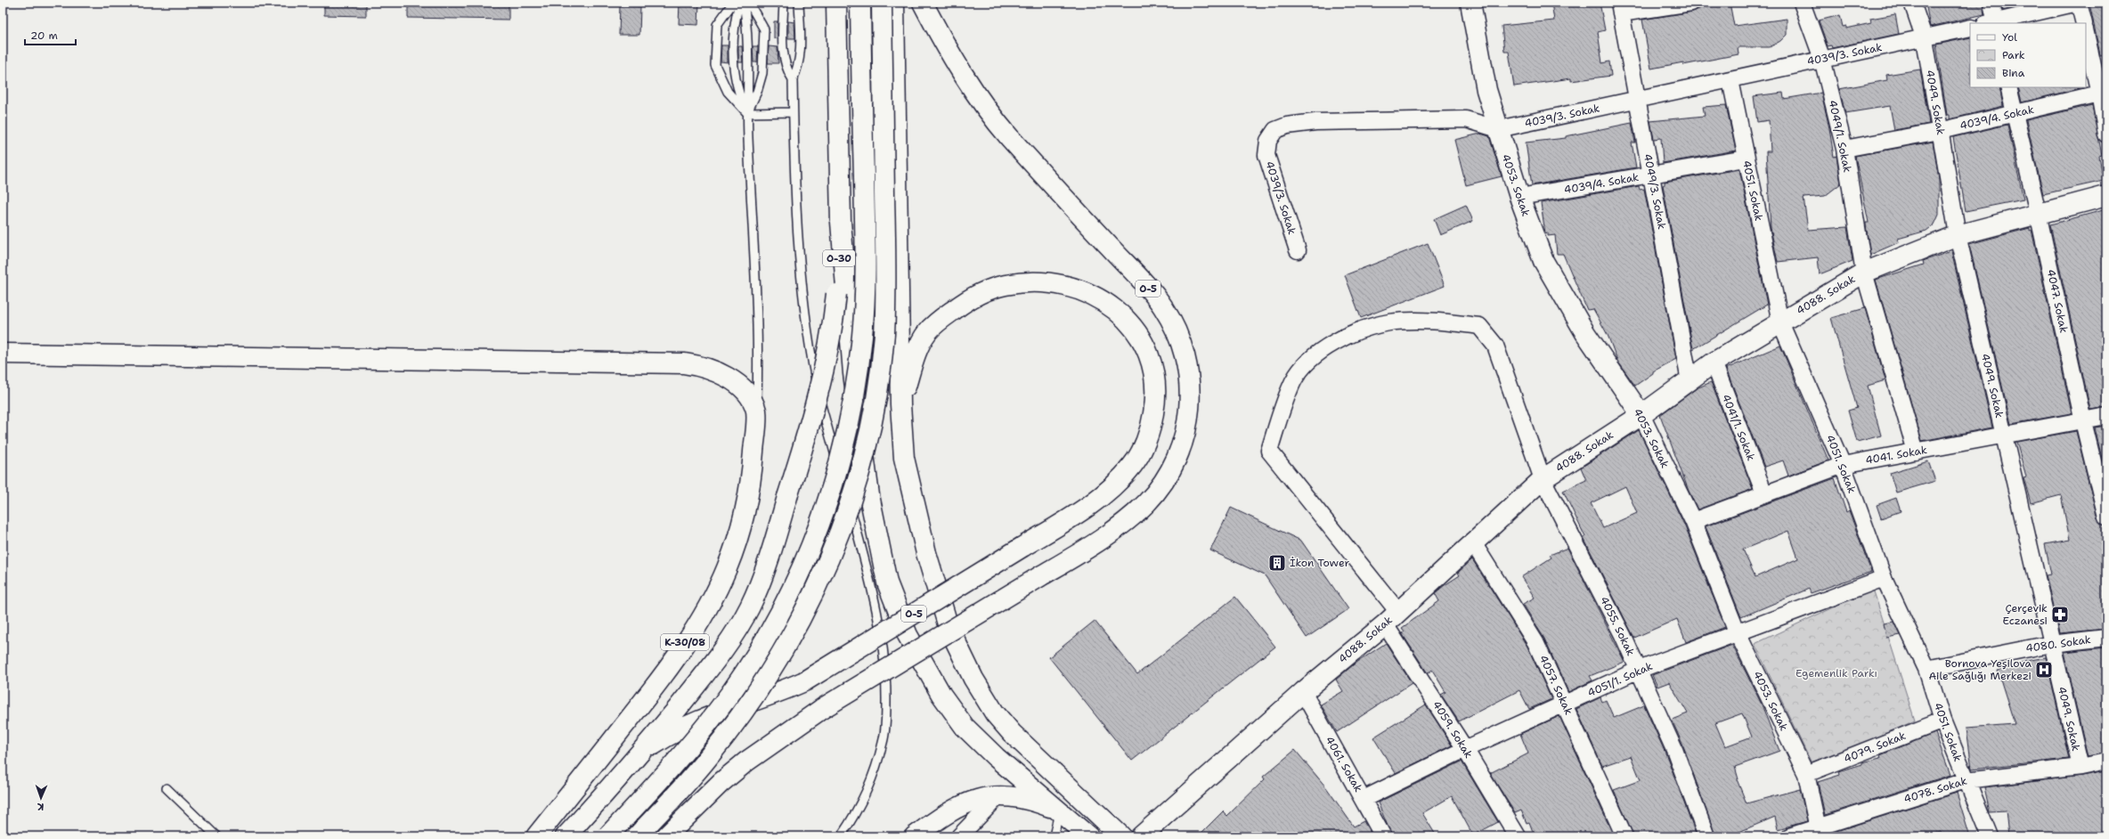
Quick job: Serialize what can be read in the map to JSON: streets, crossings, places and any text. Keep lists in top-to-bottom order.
{
  "streets": {
    "main road": [
      "4053. Sokak",
      "O-30",
      "O-5",
      "4088. Sokak",
      "K-30/08"
    ],
    "street": [
      "4039/3. Sokak",
      "4049. Sokak",
      "4039/4. Sokak",
      "4049/1. Sokak",
      "4051. Sokak",
      "4049/3. Sokak",
      "4047. Sokak",
      "4041/1. Sokak",
      "4041. Sokak",
      "4055. Sokak",
      "4080. Sokak",
      "4051/1. Sokak",
      "4057. Sokak",
      "4059. Sokak",
      "4079. Sokak",
      "4061. Sokak",
      "4078. Sokak"
    ]
  },
  "crossings": [
    ["4039/3. Sokak", "4049. Sokak"],
    ["4039/3. Sokak", "4049/1. Sokak"],
    ["4039/3. Sokak", "4053. Sokak"],
    ["4039/3. Sokak", "4051. Sokak"],
    ["4039/3. Sokak", "4049/3. Sokak"],
    ["4049. Sokak", "4039/4. Sokak"],
    ["4049. Sokak", "4088. Sokak"],
    ["4049. Sokak", "4041. Sokak"],
    ["4049. Sokak", "4080. Sokak"],
    ["4049. Sokak", "4078. Sokak"],
    ["4039/4. Sokak", "4049/1. Sokak"],
    ["4039/4. Sokak", "4053. Sokak"],
    ["4039/4. Sokak", "4051. Sokak"],
    ["4039/4. Sokak", "4049/3. Sokak"],
    ["4039/4. Sokak", "4047. Sokak"],
    ["4049/1. Sokak", "4088. Sokak"],
    ["4049/1. Sokak", "4041. Sokak"],
    ["4053. Sokak", "4088. Sokak"],
    ["4053. Sokak", "4041. Sokak"],
    ["4053. Sokak", "4051/1. Sokak"],
    ["4053. Sokak", "4079. Sokak"],
    ["4053. Sokak", "4078. Sokak"],
    ["4051. Sokak", "4088. Sokak"],
    ["4051. Sokak", "4041. Sokak"],
    ["4051. Sokak", "4080. Sokak"],
    ["4051. Sokak", "4051/1. Sokak"],
    ["4051. Sokak", "4079. Sokak"],
    ["4051. Sokak", "4078. Sokak"],
    ["4049/3. Sokak", "4088. Sokak"],
    ["O-30", "O-5"],
    ["4088. Sokak", "4047. Sokak"],
    ["4088. Sokak", "4041/1. Sokak"],
    ["4088. Sokak", "4055. Sokak"],
    ["4088. Sokak", "4057. Sokak"],
    ["4088. Sokak", "4059. Sokak"],
    ["4088. Sokak", "4061. Sokak"],
    ["4047. Sokak", "4041. Sokak"],
    ["4041/1. Sokak", "4041. Sokak"],
    ["4055. Sokak", "4051/1. Sokak"],
    ["4055. Sokak", "4059. Sokak"],
    ["4051/1. Sokak", "4057. Sokak"],
    ["4051/1. Sokak", "4059. Sokak"],
    ["4051/1. Sokak", "4061. Sokak"]
  ],
  "parks": ["Egemenlik Parkı"],
  "places": {
    "building": ["İkon Tower"],
    "pharmacy": ["Çerçevik Eczanesi"],
    "hospital": ["Bornova Yeşilova Aile Sağlığı Merkezi"]
  },
  "legend": ["Yol", "Park", "Bina"],
  "scale_bar": "20 m",
  "north": "bottom"
}
